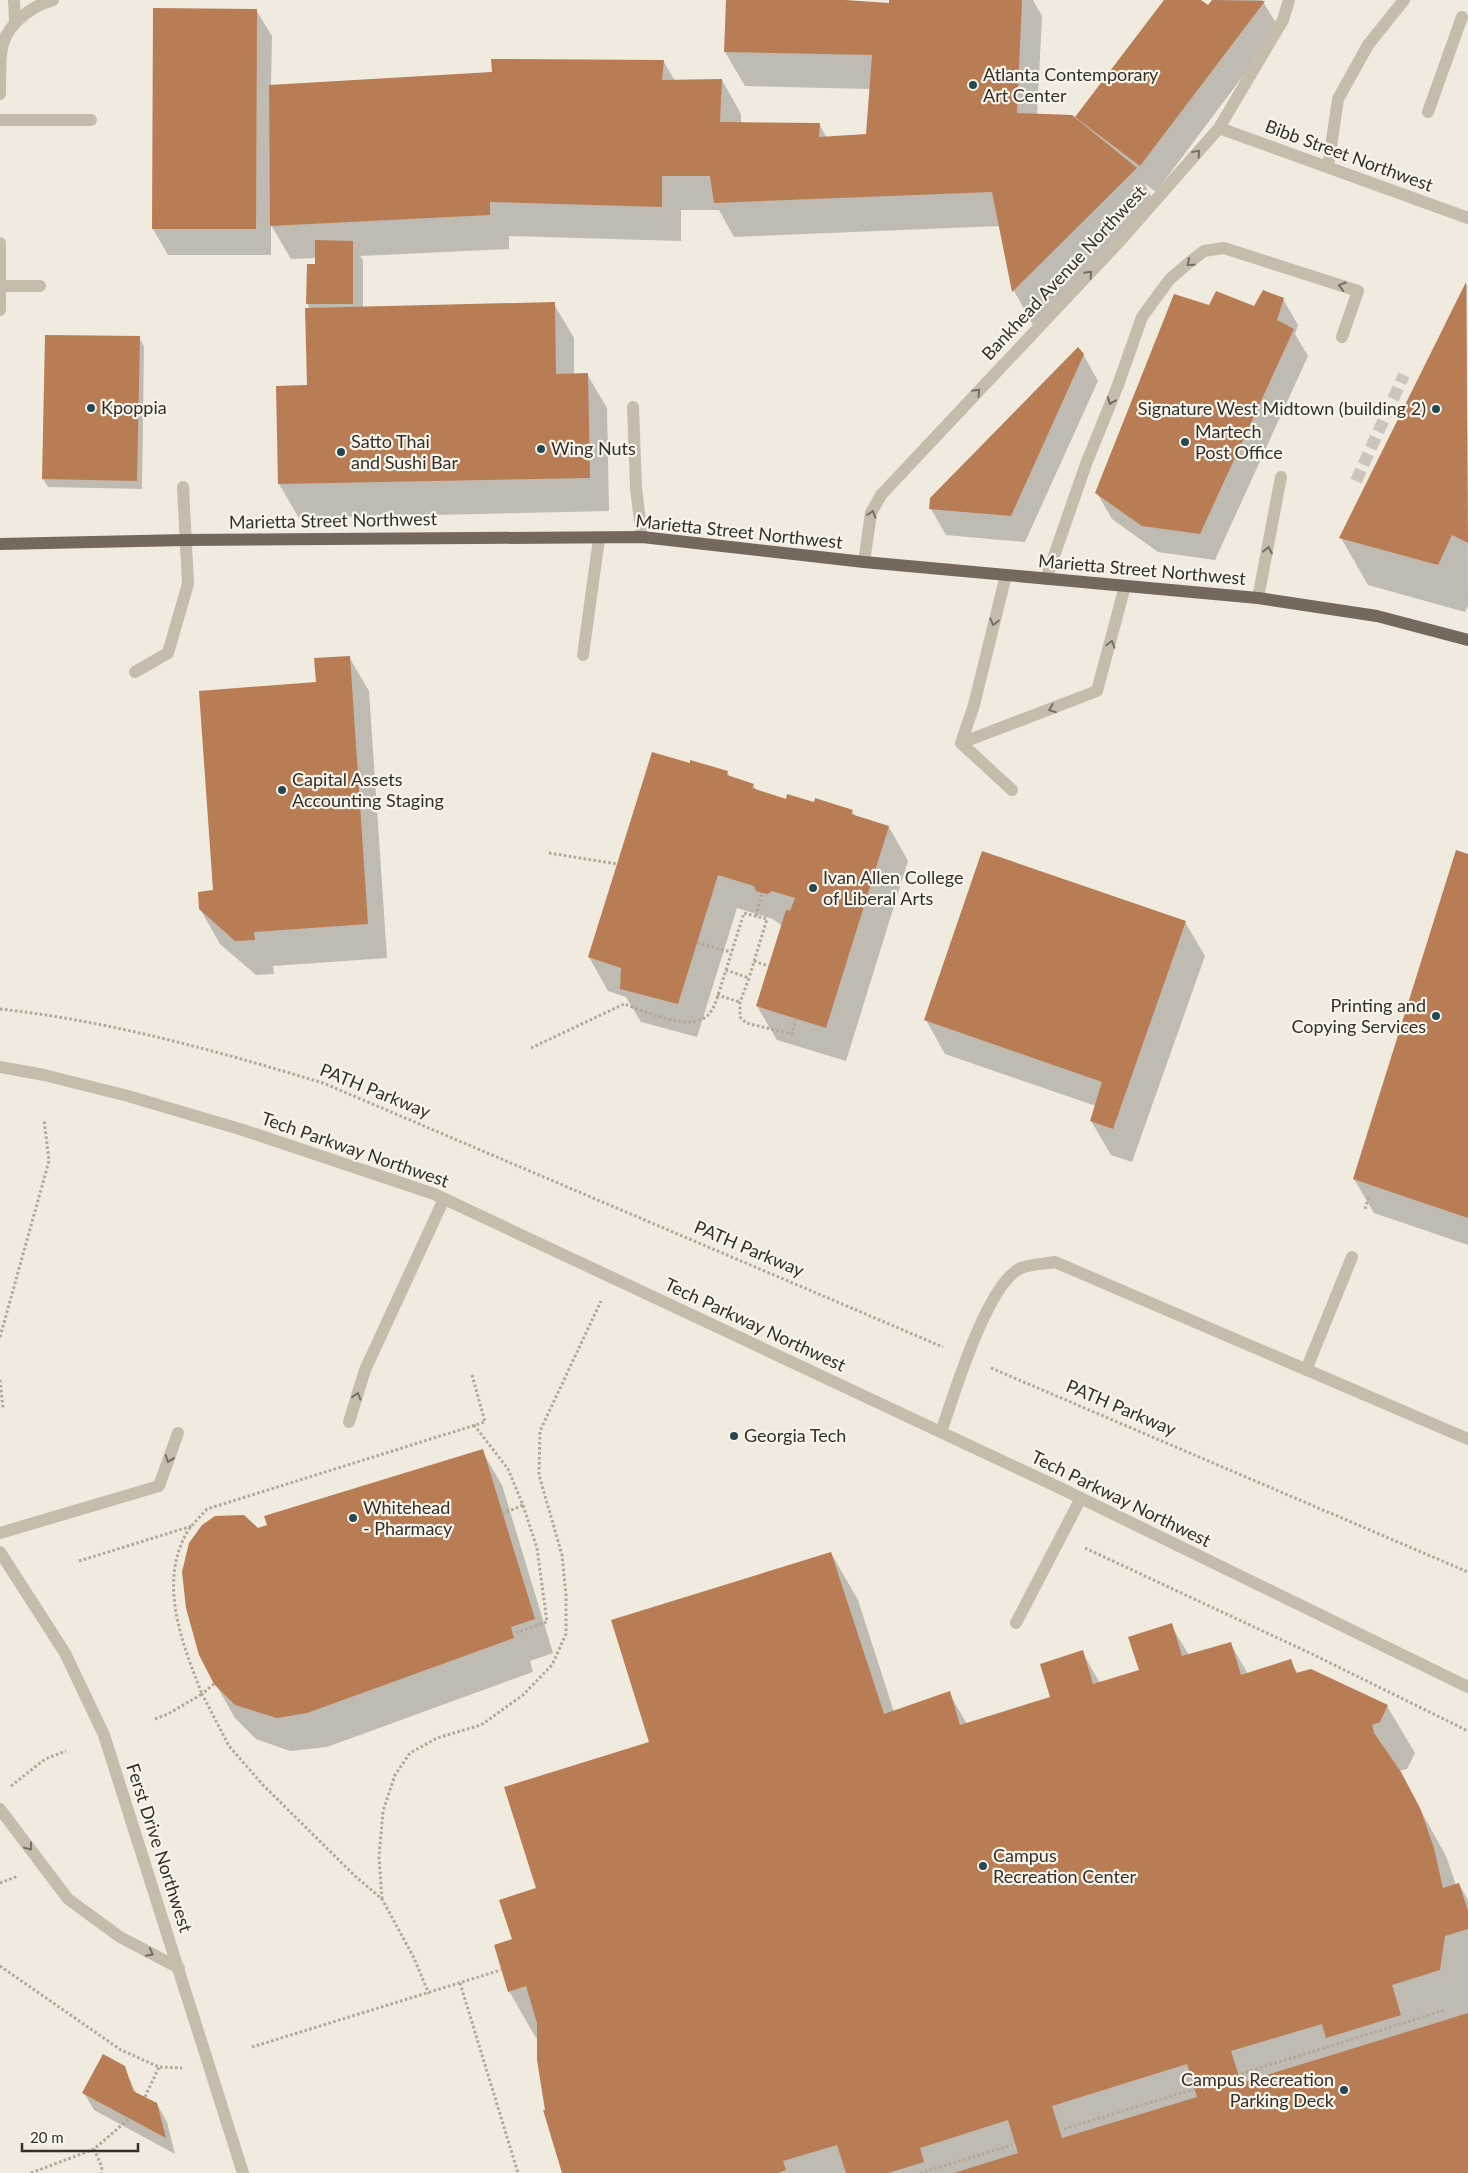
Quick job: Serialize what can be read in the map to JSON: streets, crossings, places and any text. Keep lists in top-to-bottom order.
{
  "streets": {
    "main road": ["Marietta Street Northwest"],
    "street": [
      "Bibb Street Northwest",
      "Bankhead Avenue Northwest",
      "Tech Parkway Northwest",
      "Ferst Drive Northwest"
    ],
    "path": ["PATH Parkway"]
  },
  "crossings": [
    ["Bibb Street Northwest", "Bankhead Avenue Northwest"],
    ["Bankhead Avenue Northwest", "Marietta Street Northwest"]
  ],
  "one_way": ["Bankhead Avenue Northwest"],
  "places": [
    "Atlanta Contemporary Art Center",
    "Kpoppia",
    "Signature West Midtown (building 2)",
    "Martech Post Office",
    "Wing Nuts",
    "Satto Thai and Sushi Bar",
    "Capital Assets Accounting Staging",
    "Ivan Allen College of Liberal Arts",
    "Printing and Copying Services",
    "Georgia Tech",
    "Whitehead - Pharmacy",
    "Campus Recreation Center",
    "Campus Recreation Parking Deck"
  ],
  "scale_bar": "20 m"
}
